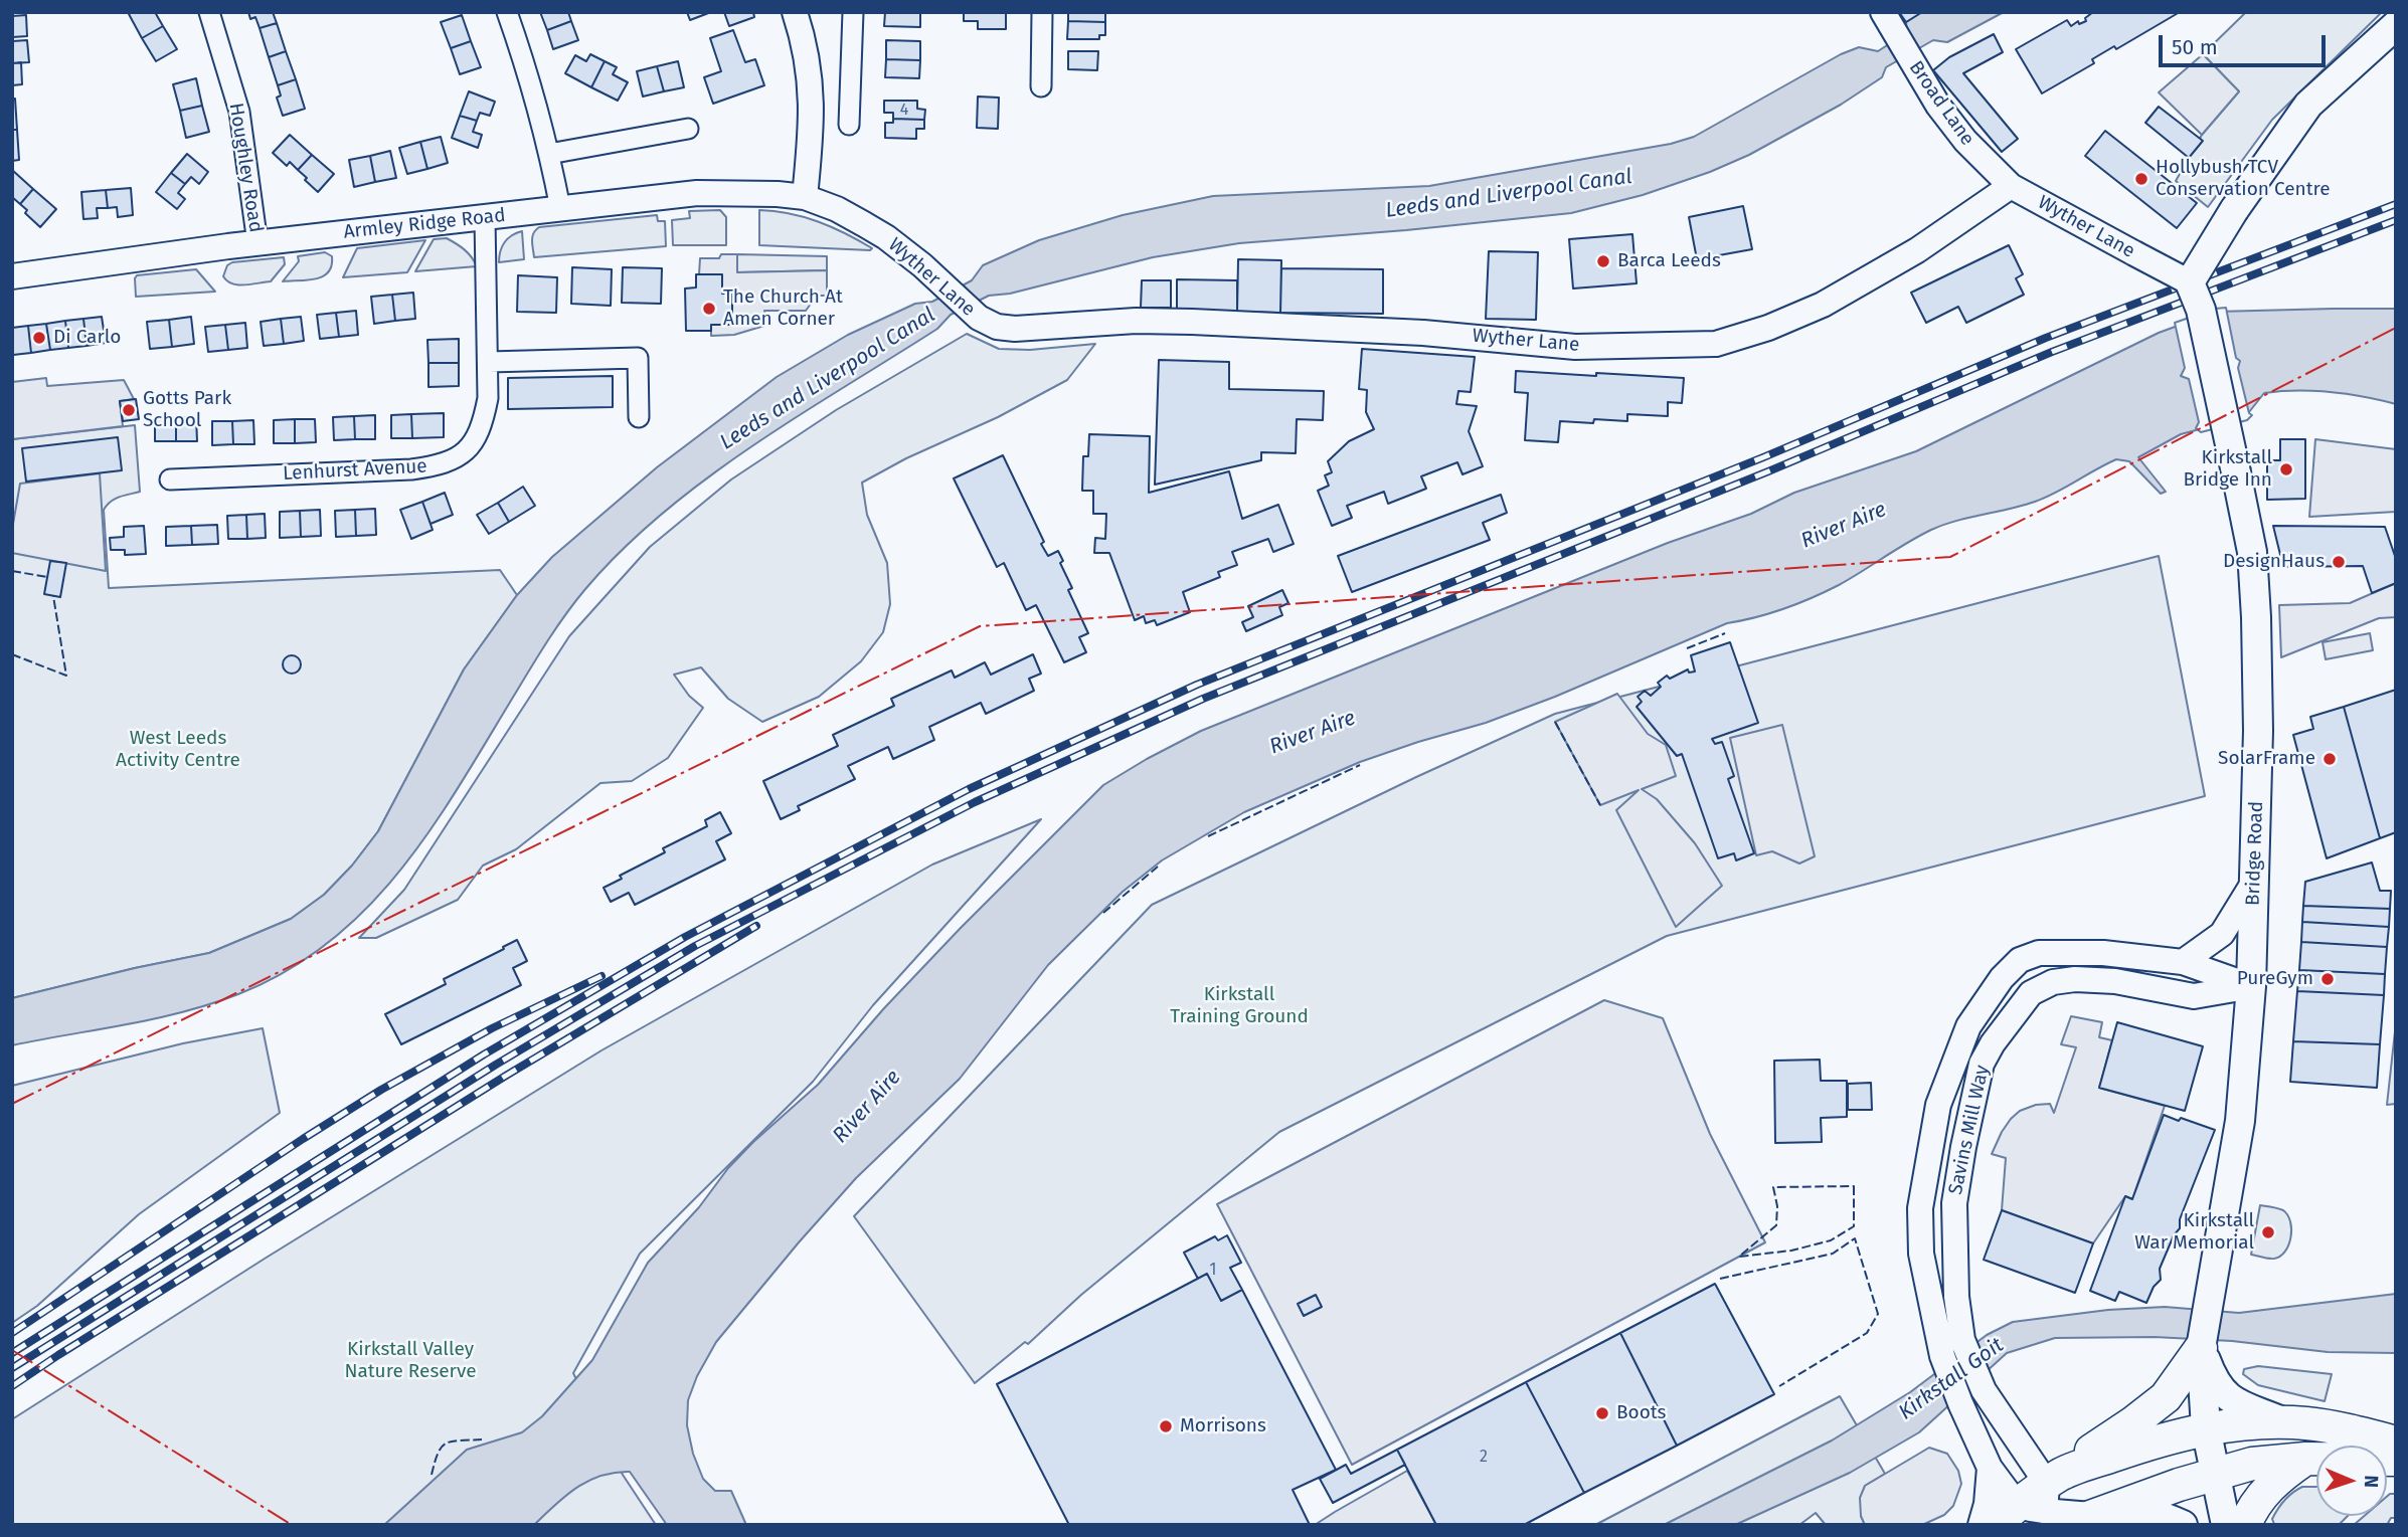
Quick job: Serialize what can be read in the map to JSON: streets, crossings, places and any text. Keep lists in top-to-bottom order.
{
  "streets": {
    "main road": ["Bridge Road"],
    "street": [
      "Broad Lane",
      "Houghley Road",
      "Armley Ridge Road",
      "Wyther Lane",
      "Lenhurst Avenue",
      "Savins Mill Way"
    ]
  },
  "crossings": [
    ["Broad Lane", "Wyther Lane"],
    ["Houghley Road", "Armley Ridge Road"],
    ["Armley Ridge Road", "Wyther Lane"],
    ["Armley Ridge Road", "Lenhurst Avenue"],
    ["Wyther Lane", "Bridge Road"],
    ["Bridge Road", "Savins Mill Way"]
  ],
  "water": ["Leeds and Liverpool Canal", "River Aire", "Kirkstall Goit"],
  "parks": ["West Leeds Activity Centre", "Kirkstall Training Ground", "Kirkstall Valley Nature Reserve"],
  "places": [
    "Hollybush TCV Conservation Centre",
    "Barca Leeds",
    "The Church At Amen Corner",
    "Di Carlo",
    "Gotts Park School",
    "Kirkstall Bridge Inn",
    "DesignHaus",
    "SolarFrame",
    "PureGym",
    "Kirkstall War Memorial",
    "Boots",
    "Morrisons"
  ],
  "house_numbers": ["4", "1", "2"],
  "scale_bar": "50 m",
  "north": "right"
}
